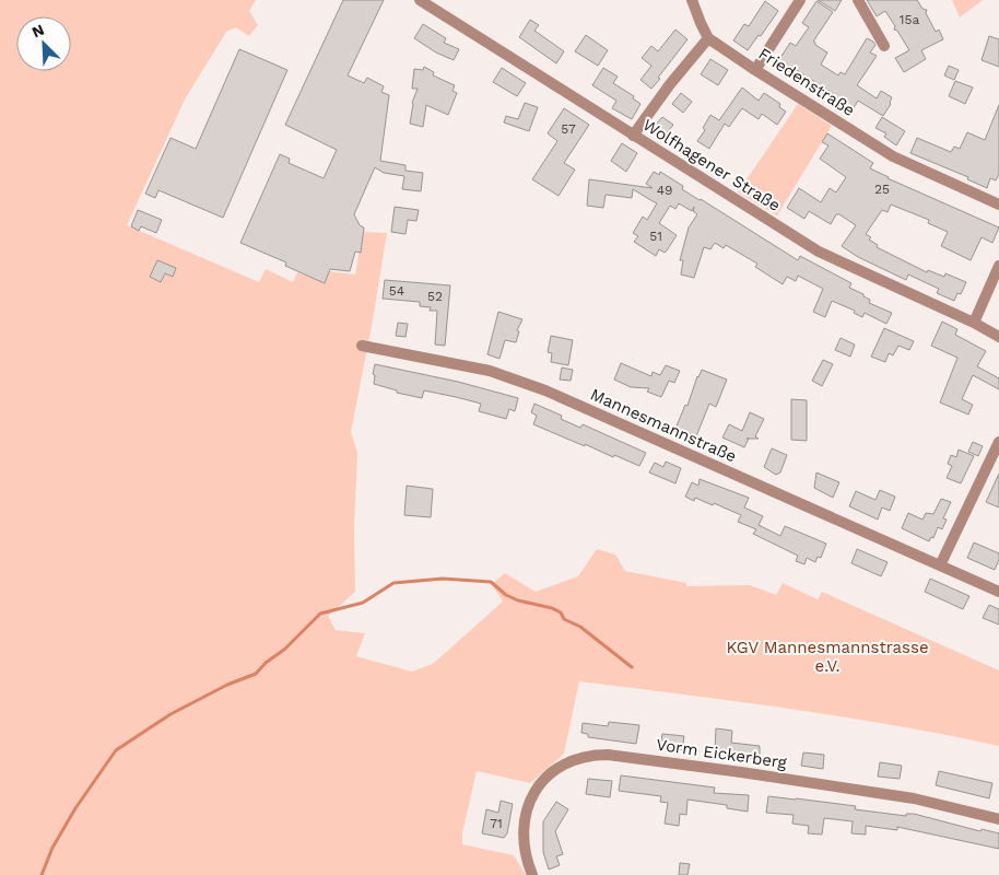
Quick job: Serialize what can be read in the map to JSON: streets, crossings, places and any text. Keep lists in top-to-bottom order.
{
  "streets": {
    "street": [
      "Friedenstraße",
      "Wolfhagener Straße",
      "Mannesmannstraße",
      "Vorm Eickerberg"
    ]
  },
  "parks": ["KGV Mannesmannstrasse e.V."],
  "house_numbers": [
    "15a",
    "57",
    "25",
    "49",
    "51",
    "54",
    "52",
    "71"
  ],
  "north": "top left"
}
